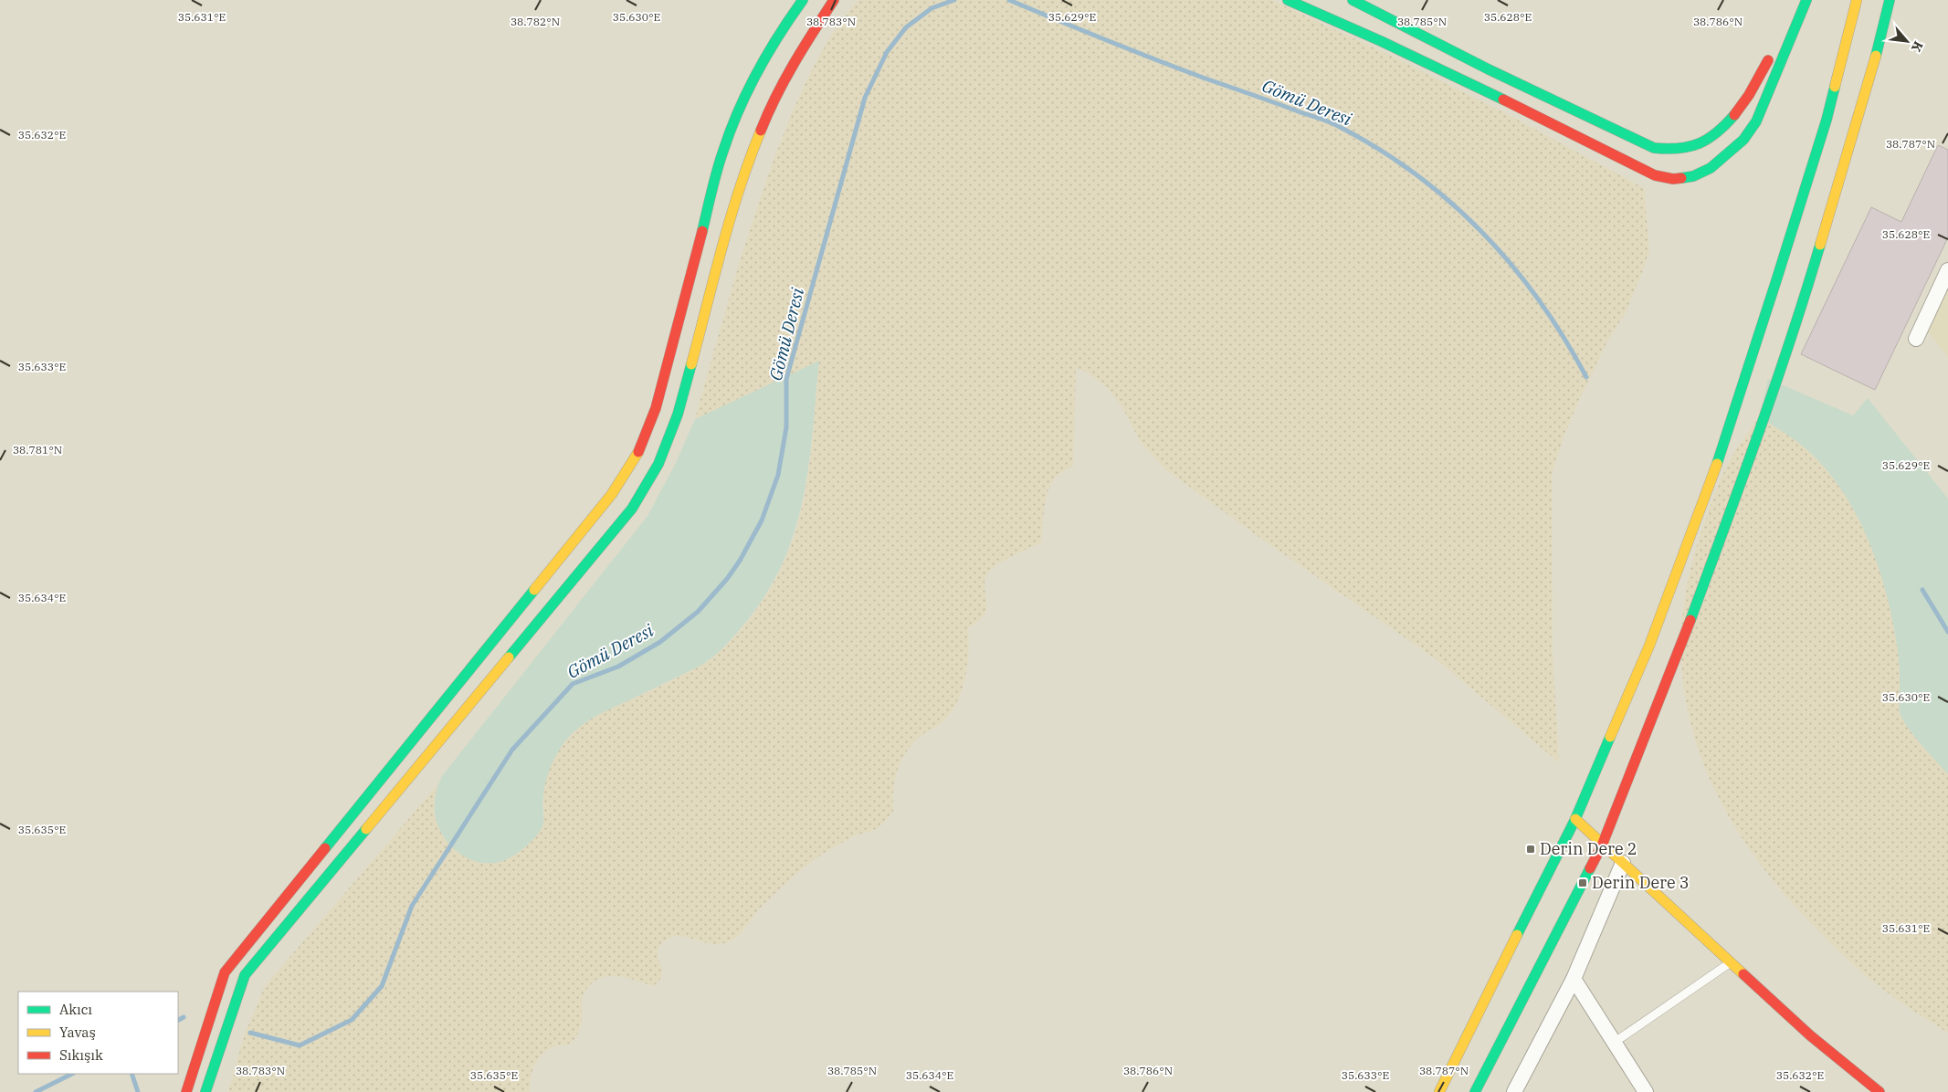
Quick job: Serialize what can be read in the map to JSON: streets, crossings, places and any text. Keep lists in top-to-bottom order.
{
  "water": ["Gömü Deresi"],
  "places": {
    "transit": ["Derin Dere 2", "Derin Dere 3"]
  },
  "legend": ["Akıcı", "Yavaş", "Sıkışık"],
  "north": "bottom right",
  "coordinates": [
    "35.631°E",
    "35.629°E",
    "35.628°E",
    "35.630°E",
    "38.782°N",
    "38.783°N",
    "38.785°N",
    "38.786°N",
    "35.632°E",
    "38.787°N",
    "35.633°E",
    "38.781°N",
    "35.634°E",
    "35.635°E"
  ]
}
